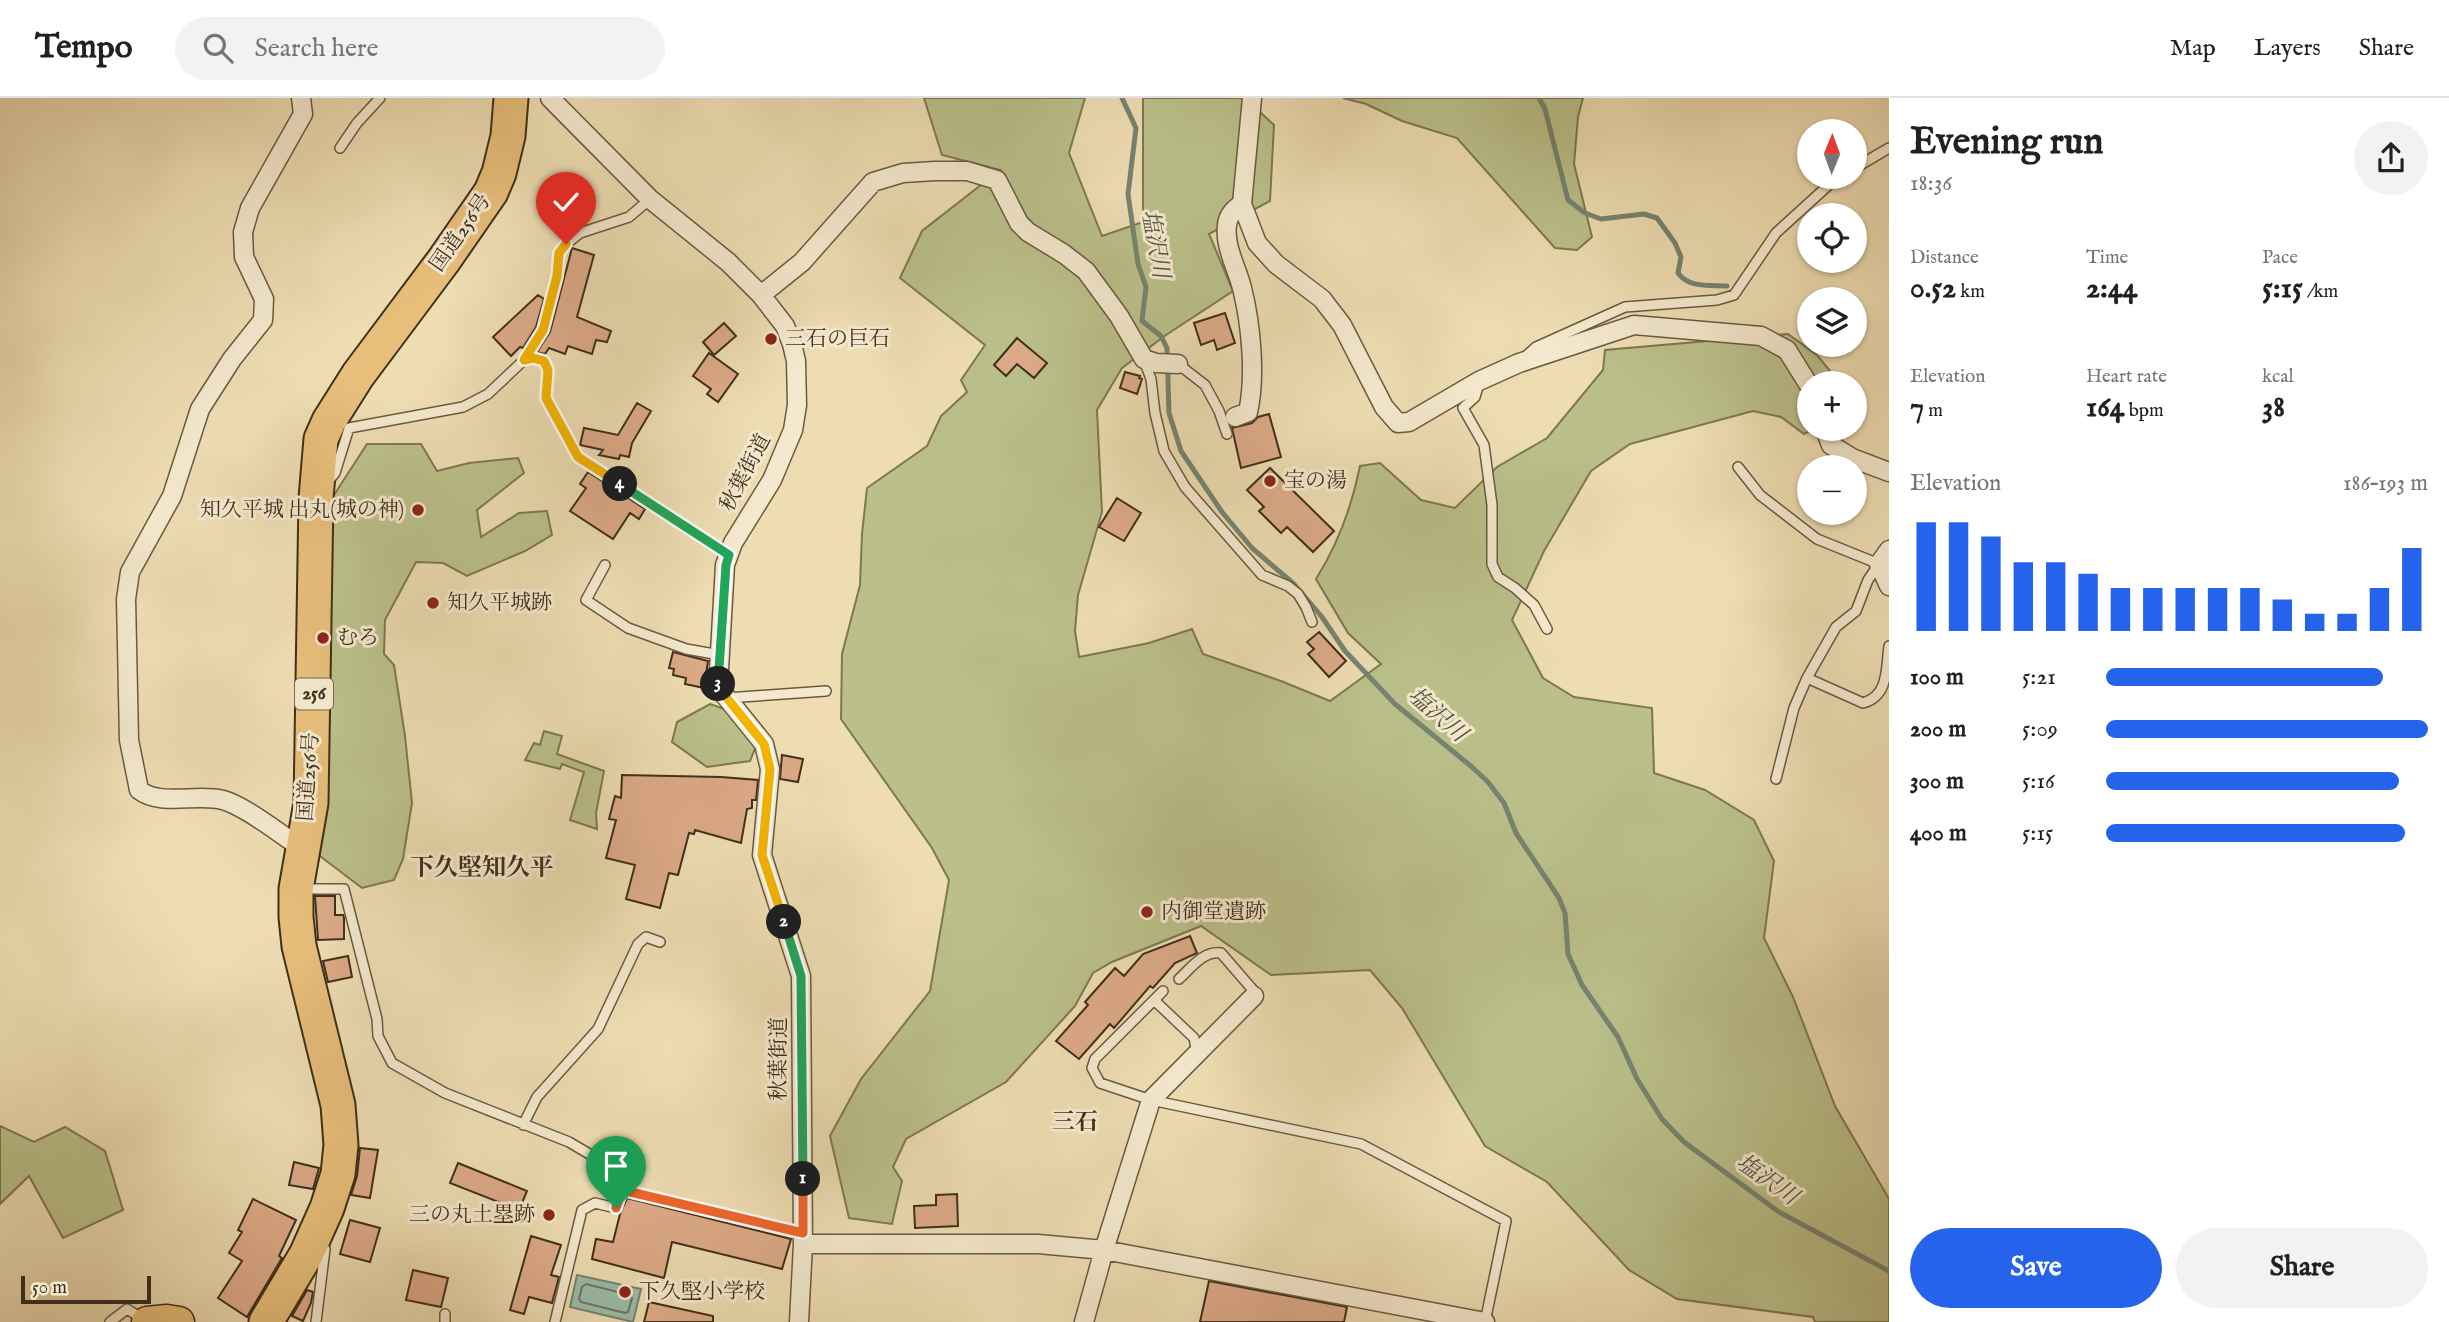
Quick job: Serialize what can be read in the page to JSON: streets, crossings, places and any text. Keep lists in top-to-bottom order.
{
  "streets": {
    "highway": ["国道256号", "256"],
    "street": ["秋葉街道"]
  },
  "districts": ["下久堅知久平", "三石"],
  "water": ["塩沢川"],
  "places": [
    "三石の巨石",
    "宝の湯",
    "知久平城 出丸(城の神)",
    "知久平城跡",
    "むろ",
    "内御堂遺跡",
    "三の丸土塁跡",
    "下久堅小学校"
  ],
  "scale_bar": "50 m",
  "north": "top",
  "page": {
    "header": "Tempo",
    "search": "Search here",
    "nav": ["Map", "Layers", "Share"],
    "heading": ["Evening run", "18:36"],
    "map_buttons": ["+", "−"],
    "stats": [
      ["Distance", "0.52 km"],
      ["Time", "2:44"],
      ["Pace", "5:15 /km"],
      ["Elevation", "7 m"],
      ["Heart rate", "164 bpm"],
      ["kcal", "38"]
    ],
    "chart": ["Elevation", "186–193 m"],
    "pins": [
      "4",
      "3",
      "2",
      "1"
    ],
    "list": [
      {
        "name": "100 m",
        "note": "5:21"
      },
      {
        "name": "200 m",
        "note": "5:09"
      },
      {
        "name": "300 m",
        "note": "5:16"
      },
      {
        "name": "400 m",
        "note": "5:15"
      }
    ],
    "buttons": ["Save", "Share"],
    "scale": "50 m"
  }
}
